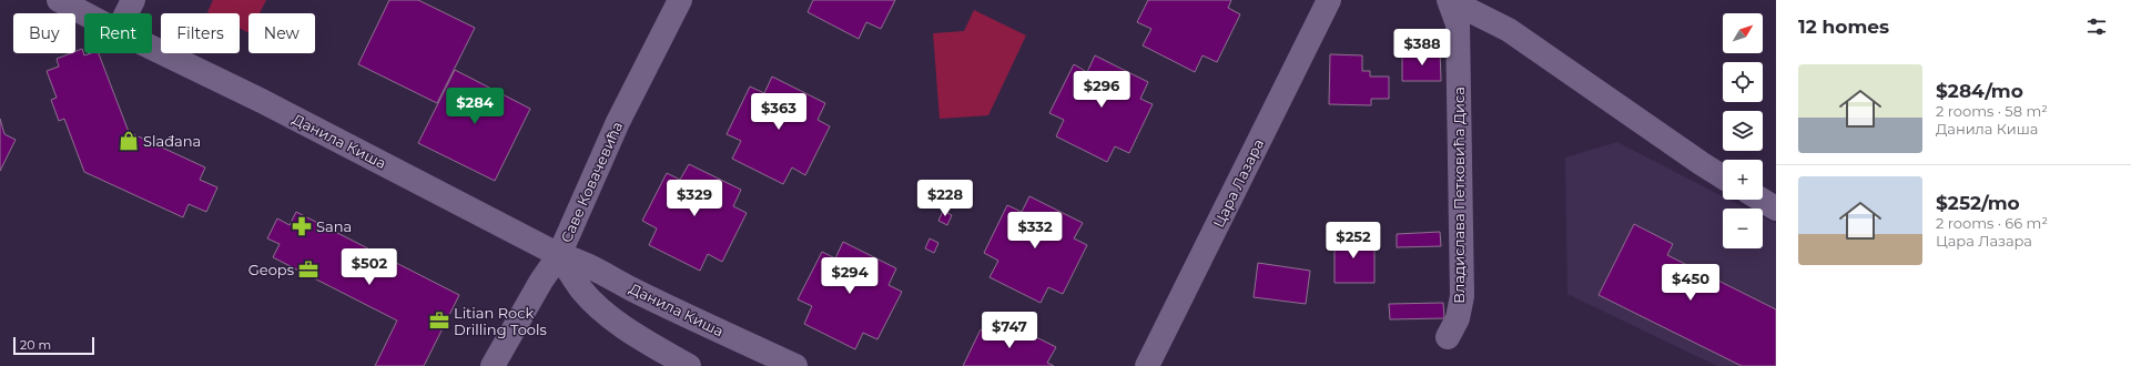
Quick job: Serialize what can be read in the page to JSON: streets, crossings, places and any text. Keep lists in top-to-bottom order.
{
  "streets": {
    "street": [
      "Данила Киша",
      "Саве Ковачевића",
      "Цара Лазара",
      "Владислава Петковића Диса"
    ]
  },
  "crossings": [
    ["Данила Киша", "Саве Ковачевића"]
  ],
  "places": {
    "shop": ["Slađana"],
    "pharmacy": ["Sana"],
    "office": ["Geops", "Litian Rock Drilling Tools"]
  },
  "scale_bar": "20 m",
  "north": "top right",
  "page": {
    "heading": "12 homes",
    "map_buttons": ["+", "−"],
    "chip": [
      "Buy",
      "Rent",
      "Filters",
      "New"
    ],
    "price": [
      "$388",
      "$296",
      "$284",
      "$363",
      "$329",
      "$228",
      "$332",
      "$252",
      "$502",
      "$294",
      "$450",
      "$747"
    ],
    "list": [
      {
        "name": "$284/mo",
        "note": "2 rooms · 58 m² · Данила Киша"
      },
      {
        "name": "$252/mo",
        "note": "2 rooms · 66 m² · Цара Лазара"
      }
    ],
    "scale": "20 m"
  }
}
